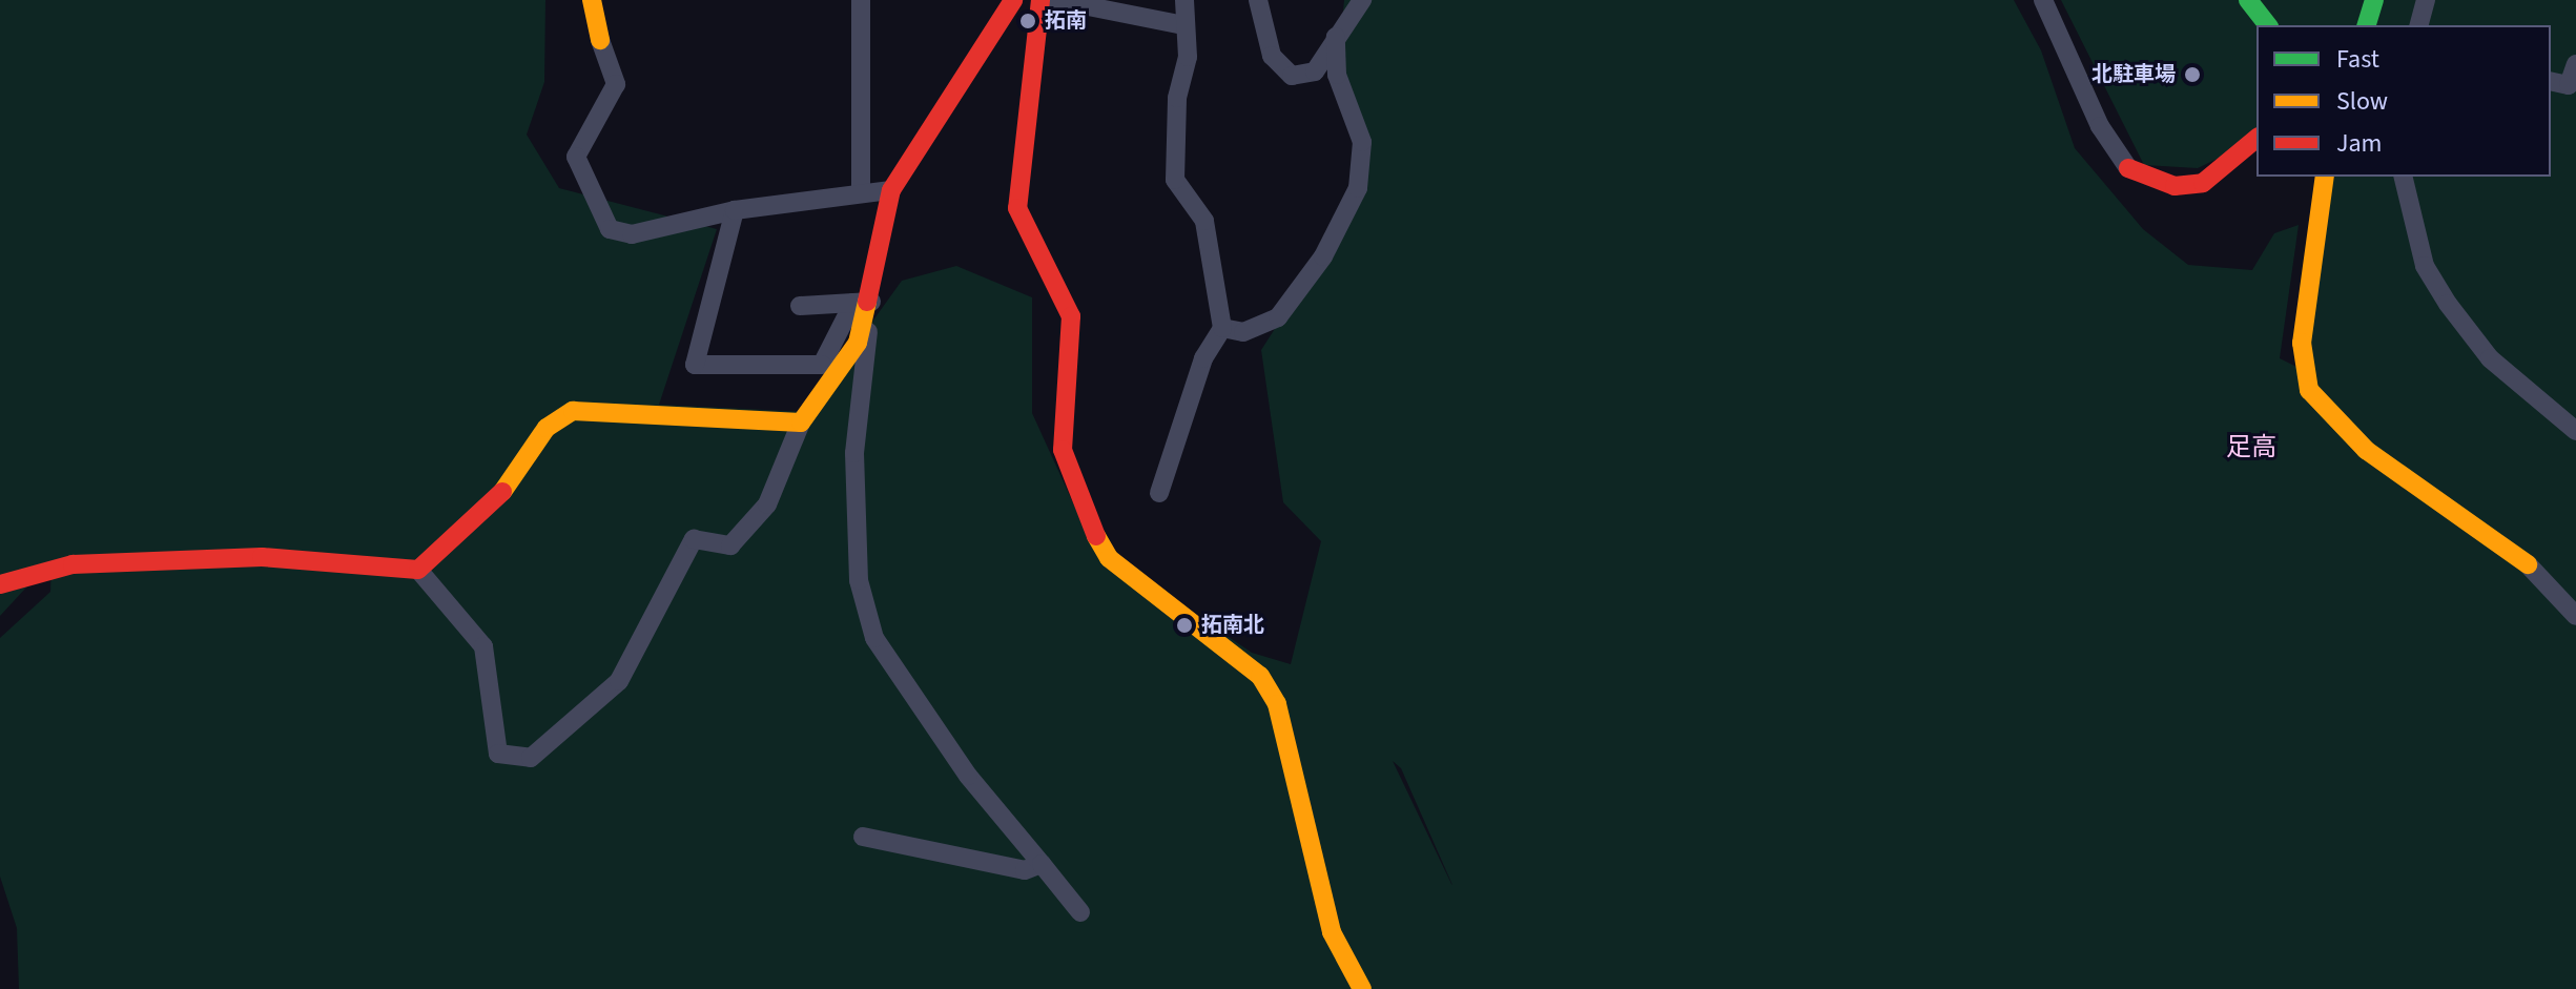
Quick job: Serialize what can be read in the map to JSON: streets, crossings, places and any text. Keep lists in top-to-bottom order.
{
  "districts": ["足高"],
  "places": ["拓南", "北駐車場", "拓南北"],
  "legend": ["Fast", "Slow", "Jam"]
}
